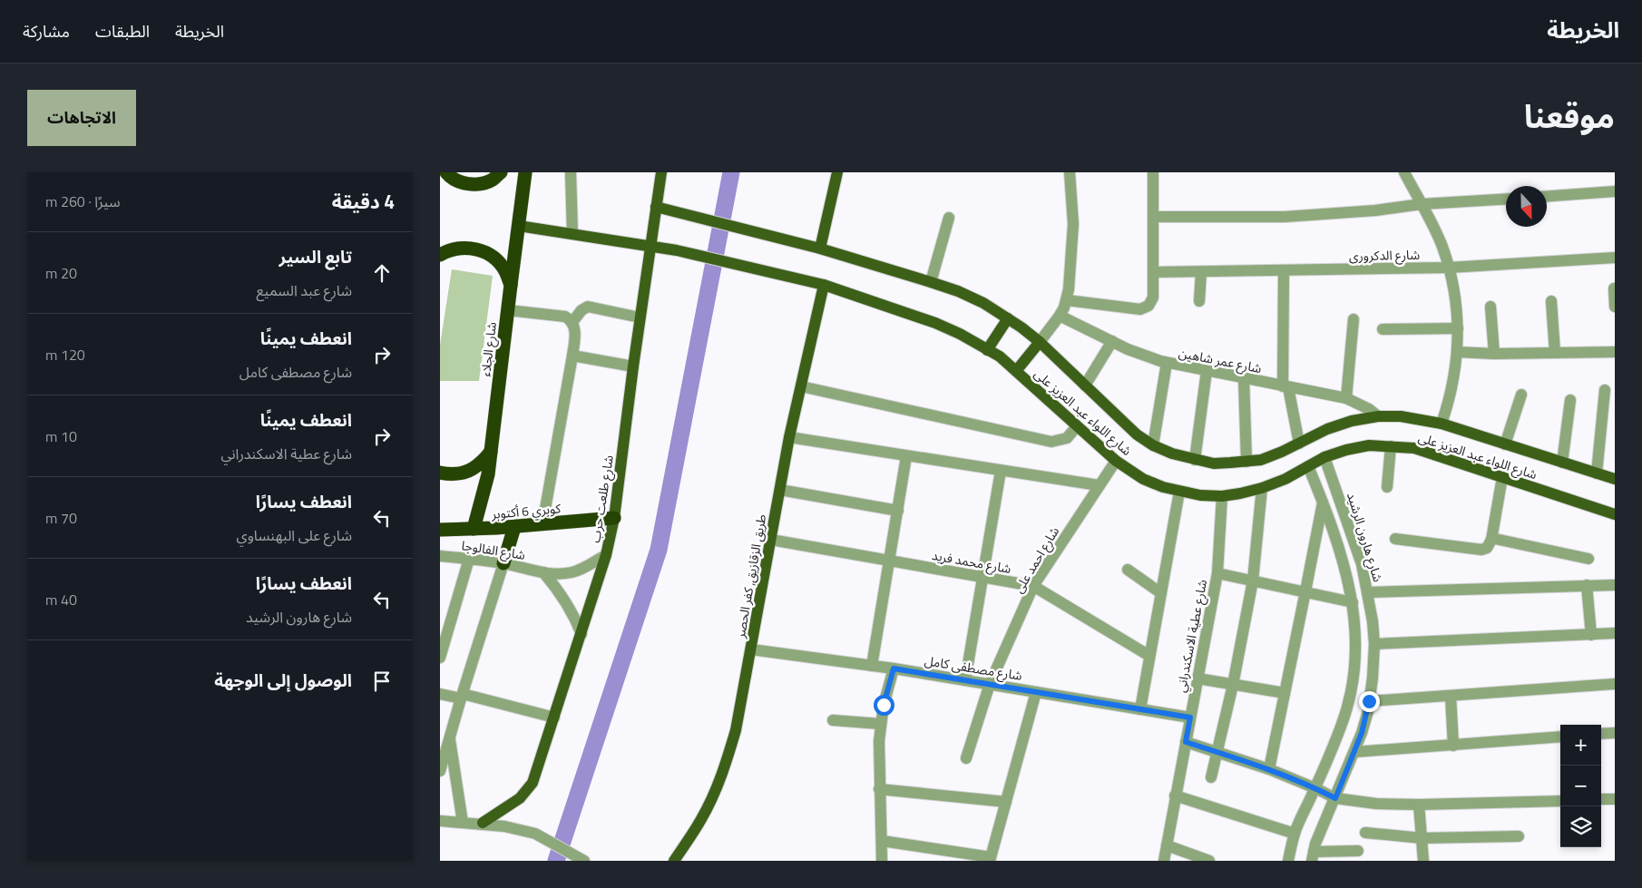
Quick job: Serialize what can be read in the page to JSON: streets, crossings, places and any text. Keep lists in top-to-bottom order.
{
  "streets": {
    "highway": ["شارع الجلاء", "كوبري 6 أكتوبر"],
    "main road": ["شارع اللواء عبد العزيز على", "شارع طلعت حرب", "طريق الزقازيق, كفر الحصر"],
    "street": [
      "شارع الدكرورى",
      "شارع عمر شاهين",
      "شارع هارون الرشيد",
      "شارع الفالوجا",
      "شارع احمد على",
      "شارع محمد فريد",
      "شارع عطية الاسكندراني",
      "شارع مصطفى كامل"
    ]
  },
  "crossings": [
    ["شارع الجلاء", "شارع اللواء عبد العزيز على"],
    ["شارع الجلاء", "كوبري 6 أكتوبر"],
    ["شارع عمر شاهين", "شارع اللواء عبد العزيز على"],
    ["شارع اللواء عبد العزيز على", "شارع طلعت حرب"],
    ["شارع اللواء عبد العزيز على", "شارع هارون الرشيد"],
    ["شارع اللواء عبد العزيز على", "شارع احمد على"],
    ["شارع اللواء عبد العزيز على", "طريق الزقازيق, كفر الحصر"],
    ["شارع اللواء عبد العزيز على", "شارع عطية الاسكندراني"],
    ["شارع طلعت حرب", "كوبري 6 أكتوبر"],
    ["شارع طلعت حرب", "شارع الفالوجا"],
    ["شارع احمد على", "شارع محمد فريد"],
    ["شارع احمد على", "شارع مصطفى كامل"],
    ["شارع محمد فريد", "طريق الزقازيق, كفر الحصر"],
    ["طريق الزقازيق, كفر الحصر", "شارع مصطفى كامل"],
    ["شارع عطية الاسكندراني", "شارع مصطفى كامل"]
  ],
  "north": "bottom",
  "page": {
    "header": "الخريطة",
    "nav": ["الخريطة", "الطبقات", "مشاركة"],
    "title": "موقعنا",
    "buttons": "الاتجاهات",
    "heading": ["4 دقيقة", "سيرًا · 260 m"],
    "list": [
      ["تابع السير", "شارع عبد السميع", "20 m"],
      ["انعطف يمينًا", "شارع مصطفى كامل", "120 m"],
      ["انعطف يمينًا", "شارع عطية الاسكندراني", "10 m"],
      ["انعطف يسارًا", "شارع على البهنساوي", "70 m"],
      ["انعطف يسارًا", "شارع هارون الرشيد", "40 m"],
      "الوصول إلى الوجهة"
    ],
    "map_buttons": ["+", "−"]
  }
}
